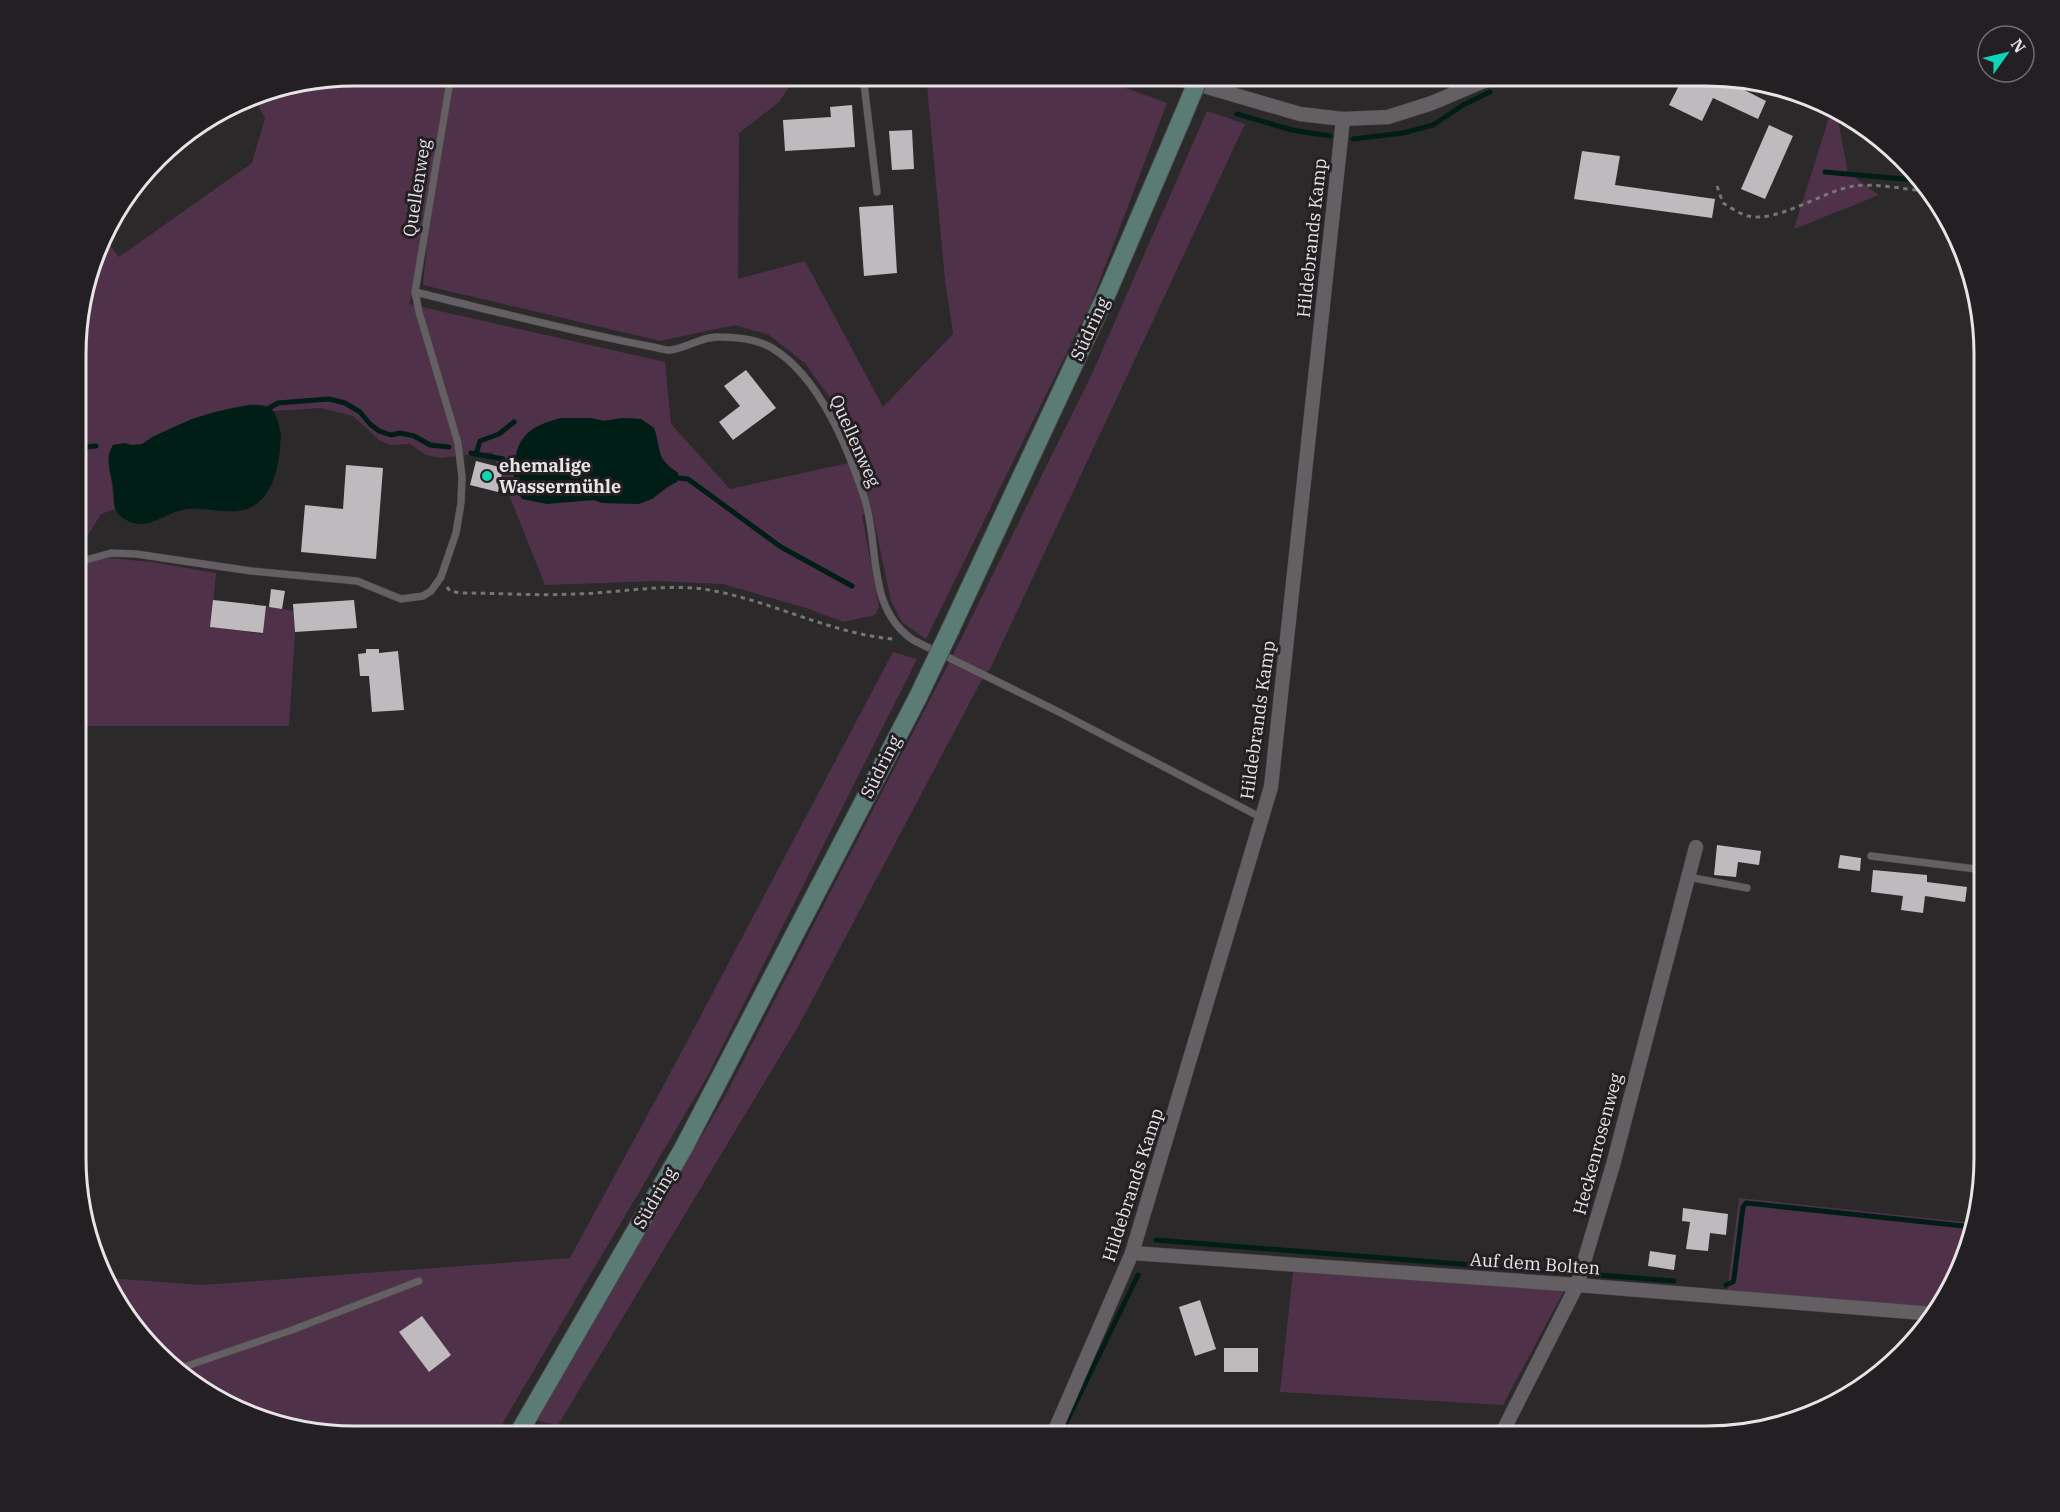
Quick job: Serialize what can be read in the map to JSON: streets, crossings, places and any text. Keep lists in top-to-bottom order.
{
  "streets": {
    "main road": ["Südring"],
    "street": ["Hildebrands Kamp", "Heckenrosenweg", "Auf dem Bolten"],
    "lane": ["Quellenweg"]
  },
  "crossings": [
    ["Quellenweg", "Hildebrands Kamp"],
    ["Hildebrands Kamp", "Auf dem Bolten"],
    ["Heckenrosenweg", "Auf dem Bolten"]
  ],
  "places": ["ehemalige Wassermühle"],
  "north": "top right"
}
